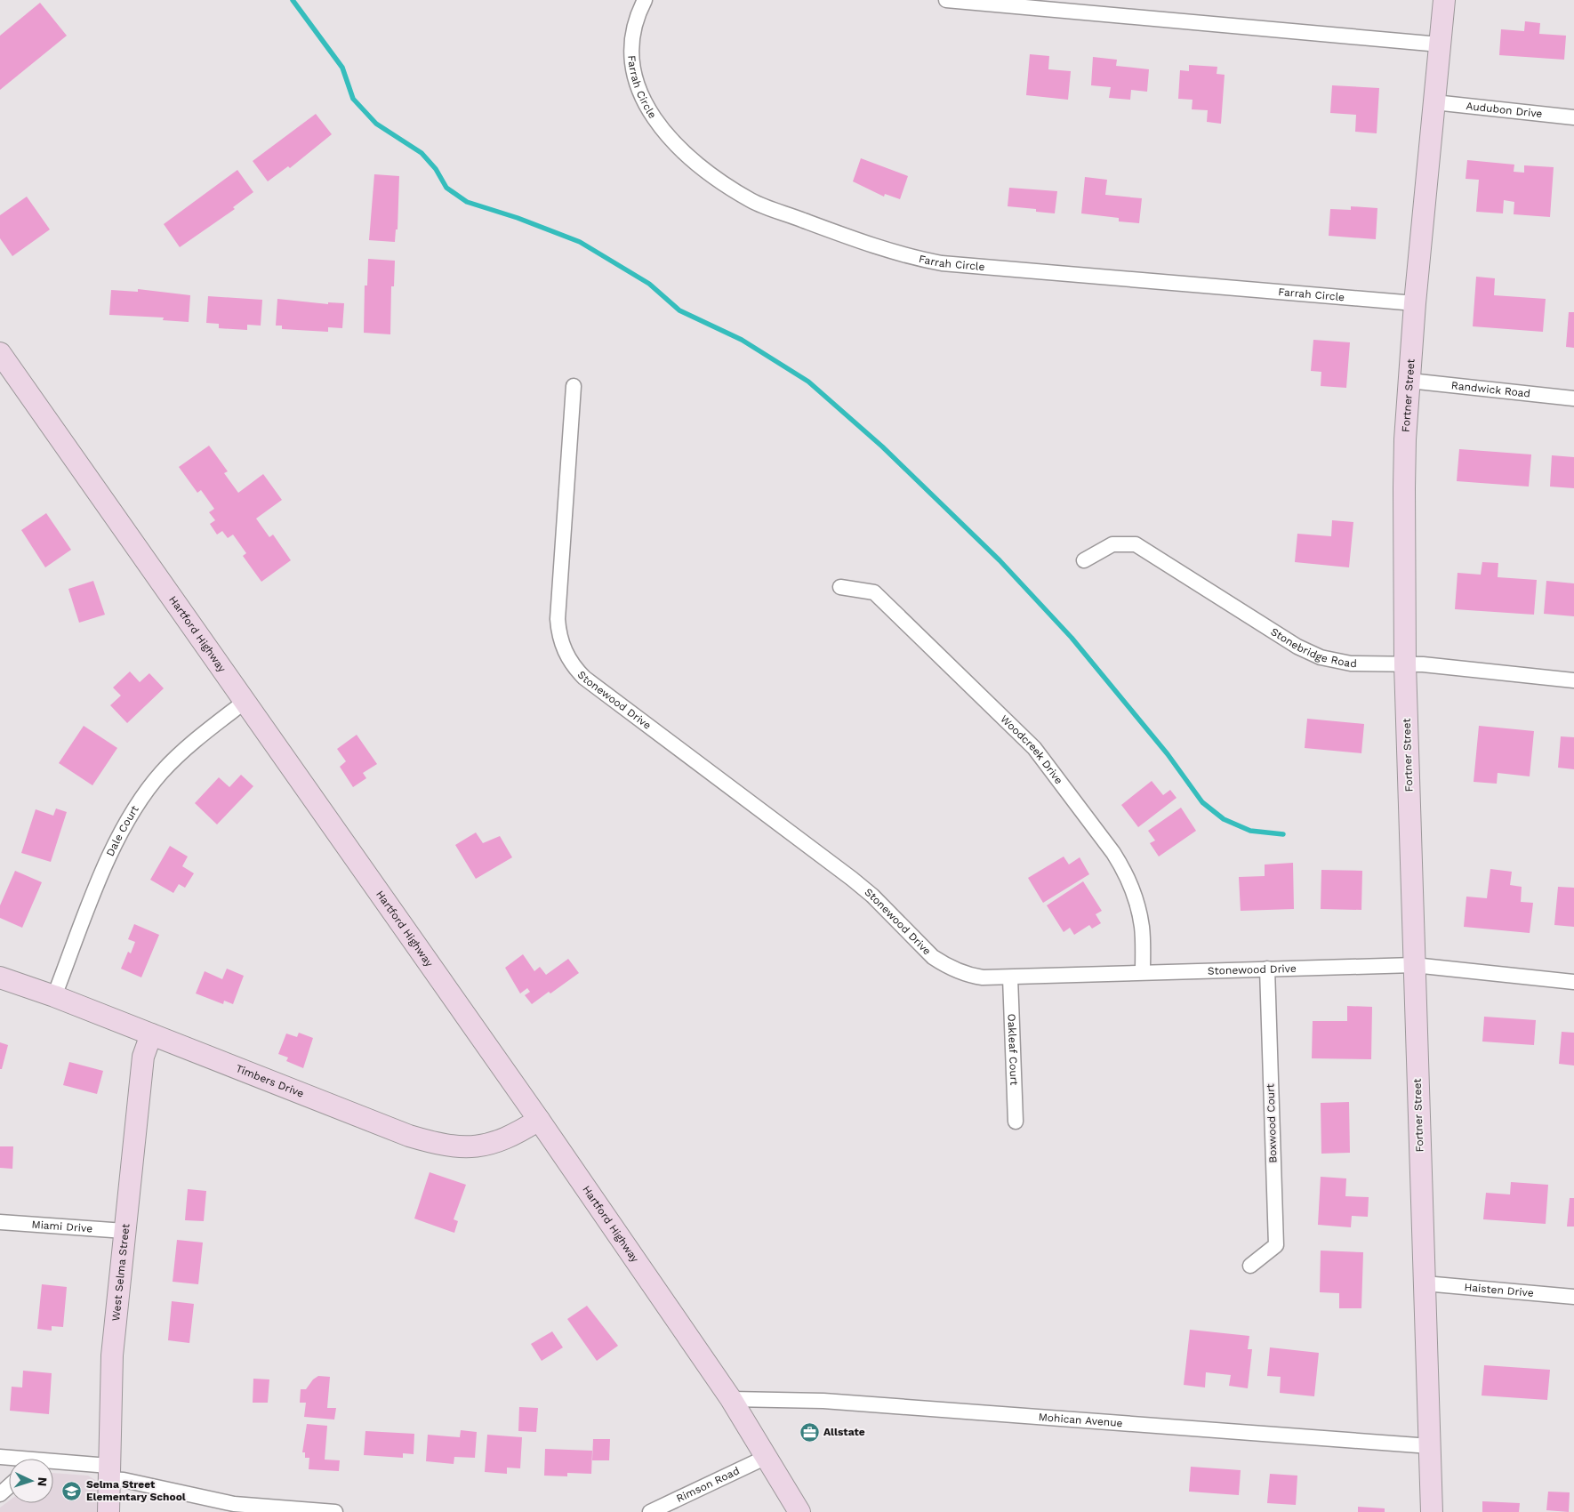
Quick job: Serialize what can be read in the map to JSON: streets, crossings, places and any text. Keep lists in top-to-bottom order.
{
  "streets": {
    "street": [
      "Farrah Circle",
      "Audubon Drive",
      "Randwick Road",
      "Fortner Street",
      "Hartford Highway",
      "Stonebridge Road",
      "Stonewood Drive",
      "Woodcreek Drive",
      "Dale Court",
      "Oakleaf Court",
      "Timbers Drive",
      "Boxwood Court",
      "Miami Drive",
      "West Selma Street",
      "Haisten Drive",
      "Mohican Avenue",
      "Rimson Road"
    ]
  },
  "crossings": [
    ["Farrah Circle", "Fortner Street"],
    ["Audubon Drive", "Fortner Street"],
    ["Randwick Road", "Fortner Street"],
    ["Fortner Street", "Stonebridge Road"],
    ["Fortner Street", "Stonewood Drive"],
    ["Fortner Street", "Haisten Drive"],
    ["Fortner Street", "Mohican Avenue"],
    ["Hartford Highway", "Dale Court"],
    ["Hartford Highway", "Timbers Drive"],
    ["Hartford Highway", "Mohican Avenue"],
    ["Hartford Highway", "Rimson Road"],
    ["Stonewood Drive", "Woodcreek Drive"],
    ["Stonewood Drive", "Oakleaf Court"],
    ["Stonewood Drive", "Boxwood Court"],
    ["Dale Court", "Timbers Drive"],
    ["Timbers Drive", "West Selma Street"],
    ["Miami Drive", "West Selma Street"]
  ],
  "places": {
    "office": ["Allstate"],
    "school or university": ["Selma Street Elementary School"]
  },
  "north": "right"
}
